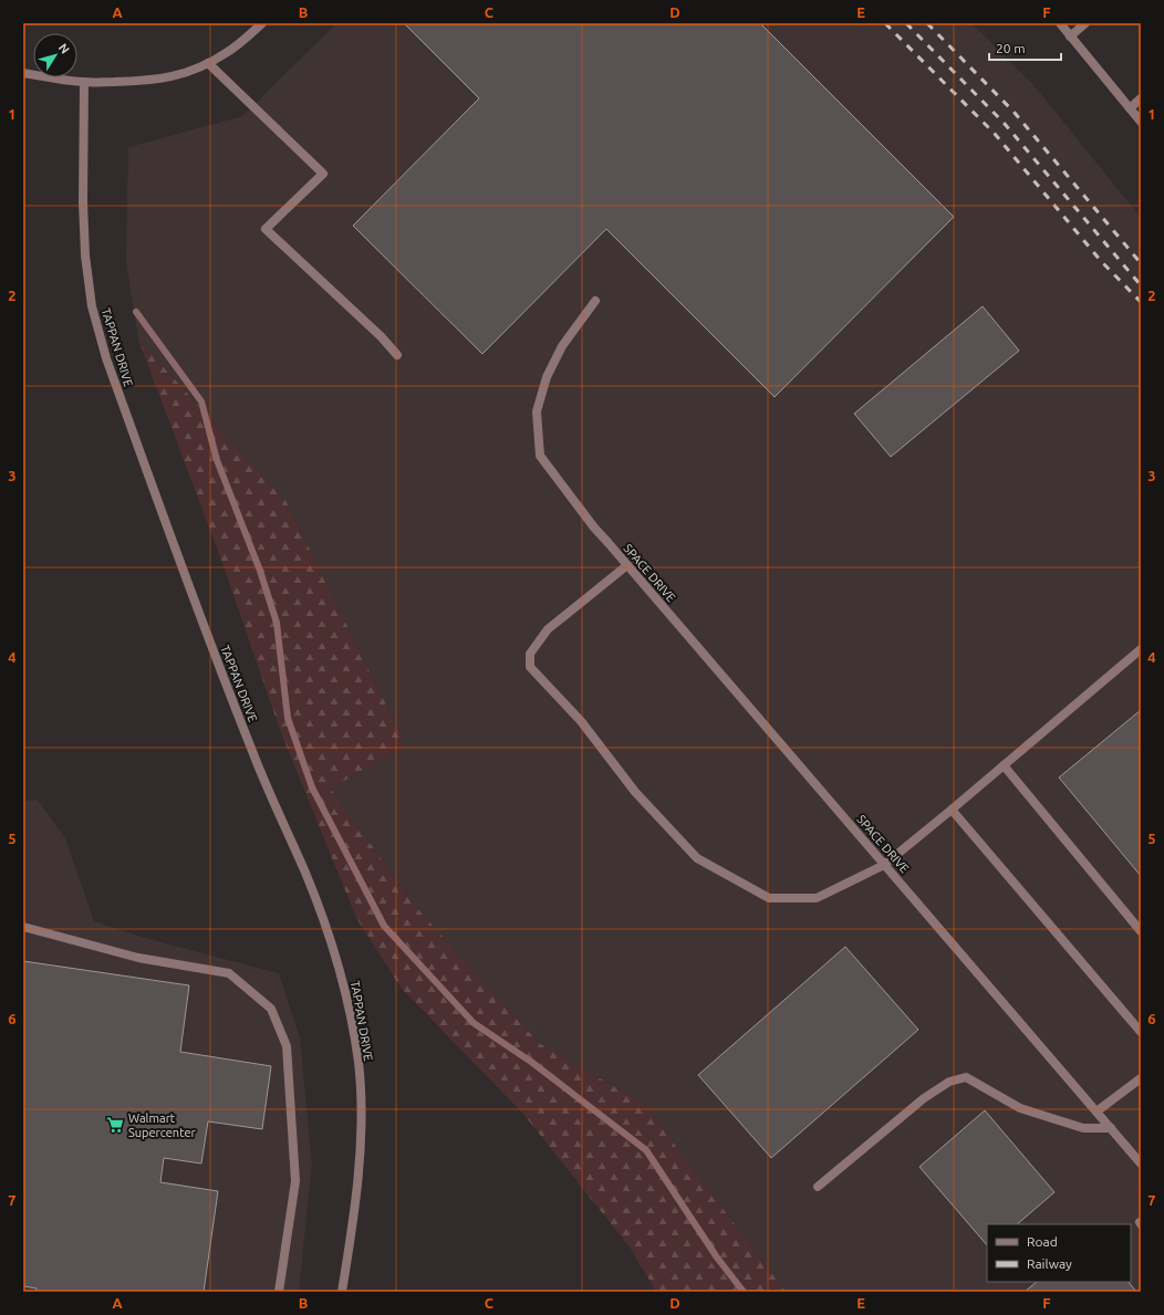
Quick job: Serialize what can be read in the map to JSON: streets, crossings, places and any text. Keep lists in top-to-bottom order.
{
  "streets": {
    "street": ["TAPPAN DRIVE", "SPACE DRIVE"]
  },
  "places": {
    "supermarket": ["Walmart Supercenter"]
  },
  "legend": ["Road", "Railway"],
  "scale_bar": "20 m",
  "north": "top right",
  "grid": {
    "columns": [
      "A",
      "B",
      "C",
      "D",
      "E",
      "F"
    ],
    "rows": [
      "1",
      "2",
      "3",
      "4",
      "5",
      "6",
      "7"
    ]
  }
}
